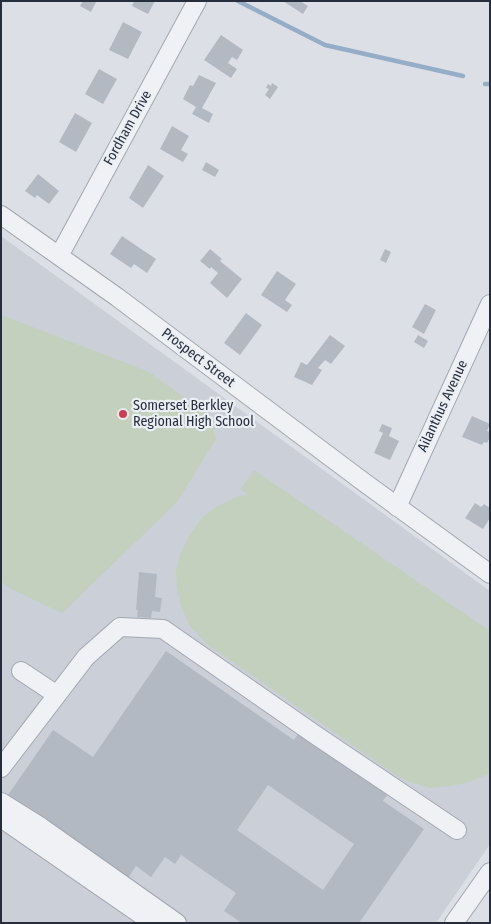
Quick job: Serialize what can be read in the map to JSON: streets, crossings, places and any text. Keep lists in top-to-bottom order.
{
  "streets": {
    "street": ["Fordham Drive", "Prospect Street", "Ailanthus Avenue"]
  },
  "crossings": [
    ["Fordham Drive", "Prospect Street"],
    ["Prospect Street", "Ailanthus Avenue"]
  ],
  "places": ["Somerset Berkley Regional High School"]
}
